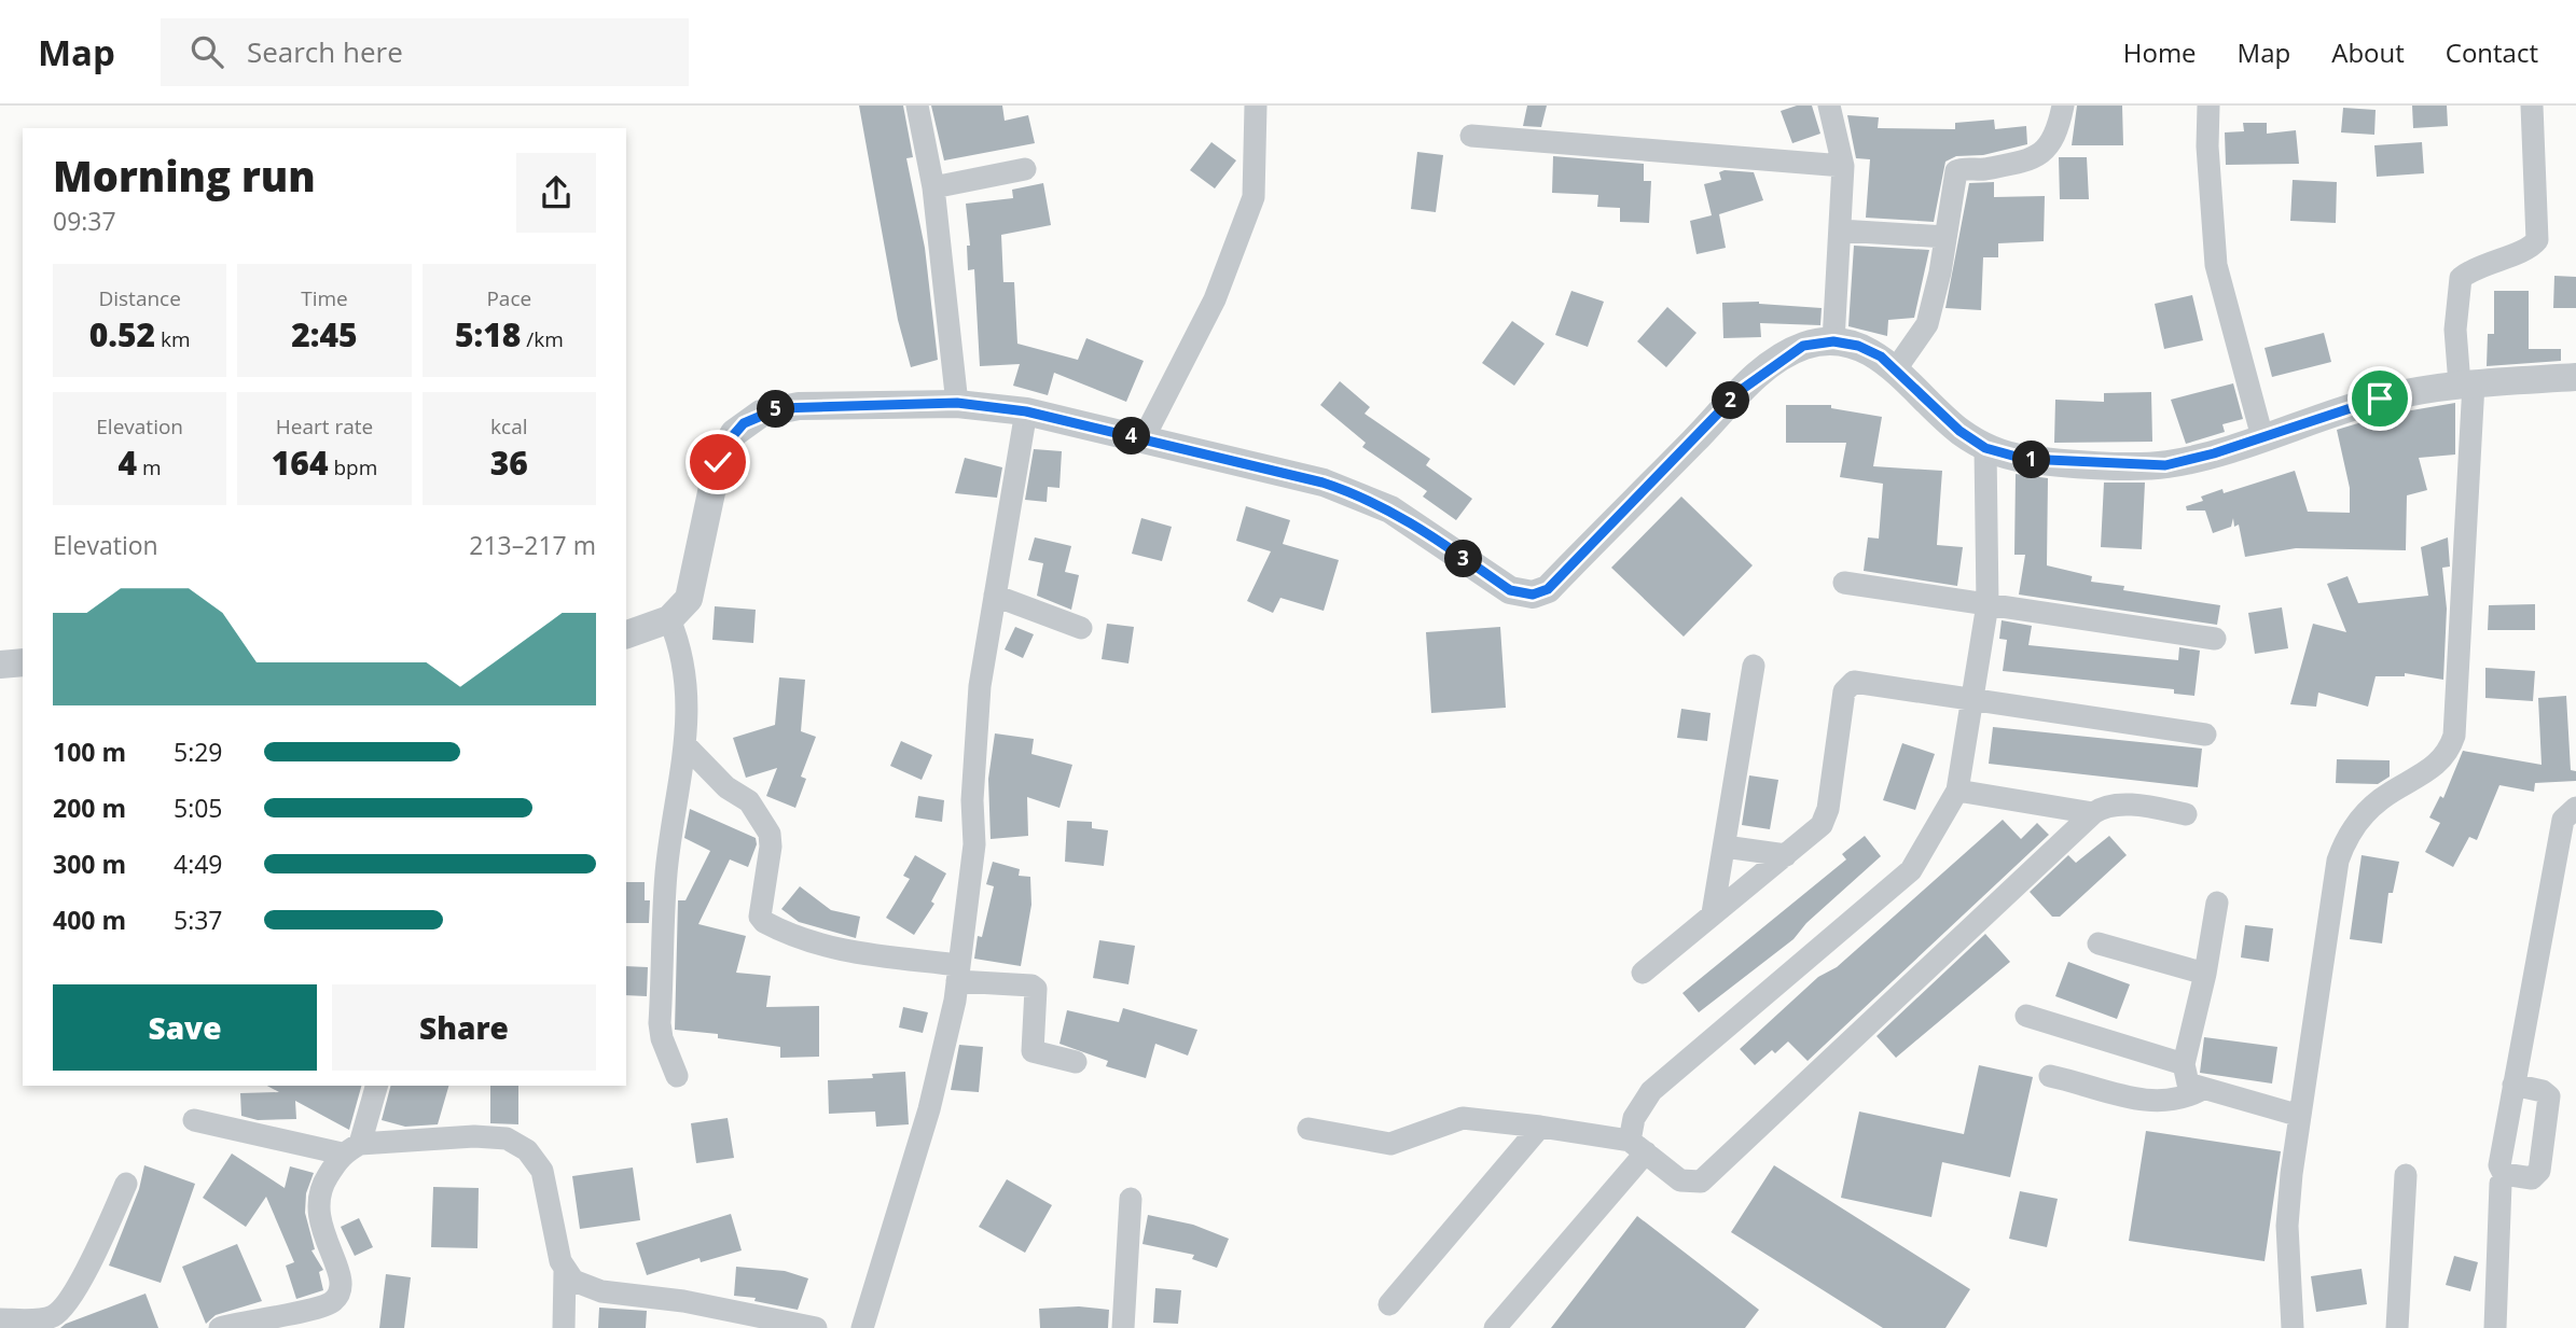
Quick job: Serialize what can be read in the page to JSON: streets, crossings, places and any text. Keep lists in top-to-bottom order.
{
  "page": {
    "header": "Map",
    "search": "Search here",
    "nav": [
      "Home",
      "Map",
      "About",
      "Contact"
    ],
    "heading": ["Morning run", "09:37"],
    "stats": [
      ["Distance", "0.52 km"],
      ["Time", "2:45"],
      ["Pace", "5:18 /km"],
      ["Elevation", "4 m"],
      ["Heart rate", "164 bpm"],
      ["kcal", "36"]
    ],
    "pins": [
      "2",
      "5",
      "4",
      "1",
      "3"
    ],
    "chart": ["Elevation", "213–217 m"],
    "list": [
      {
        "name": "100 m",
        "note": "5:29"
      },
      {
        "name": "200 m",
        "note": "5:05"
      },
      {
        "name": "300 m",
        "note": "4:49"
      },
      {
        "name": "400 m",
        "note": "5:37"
      }
    ],
    "buttons": ["Save", "Share"]
  }
}
